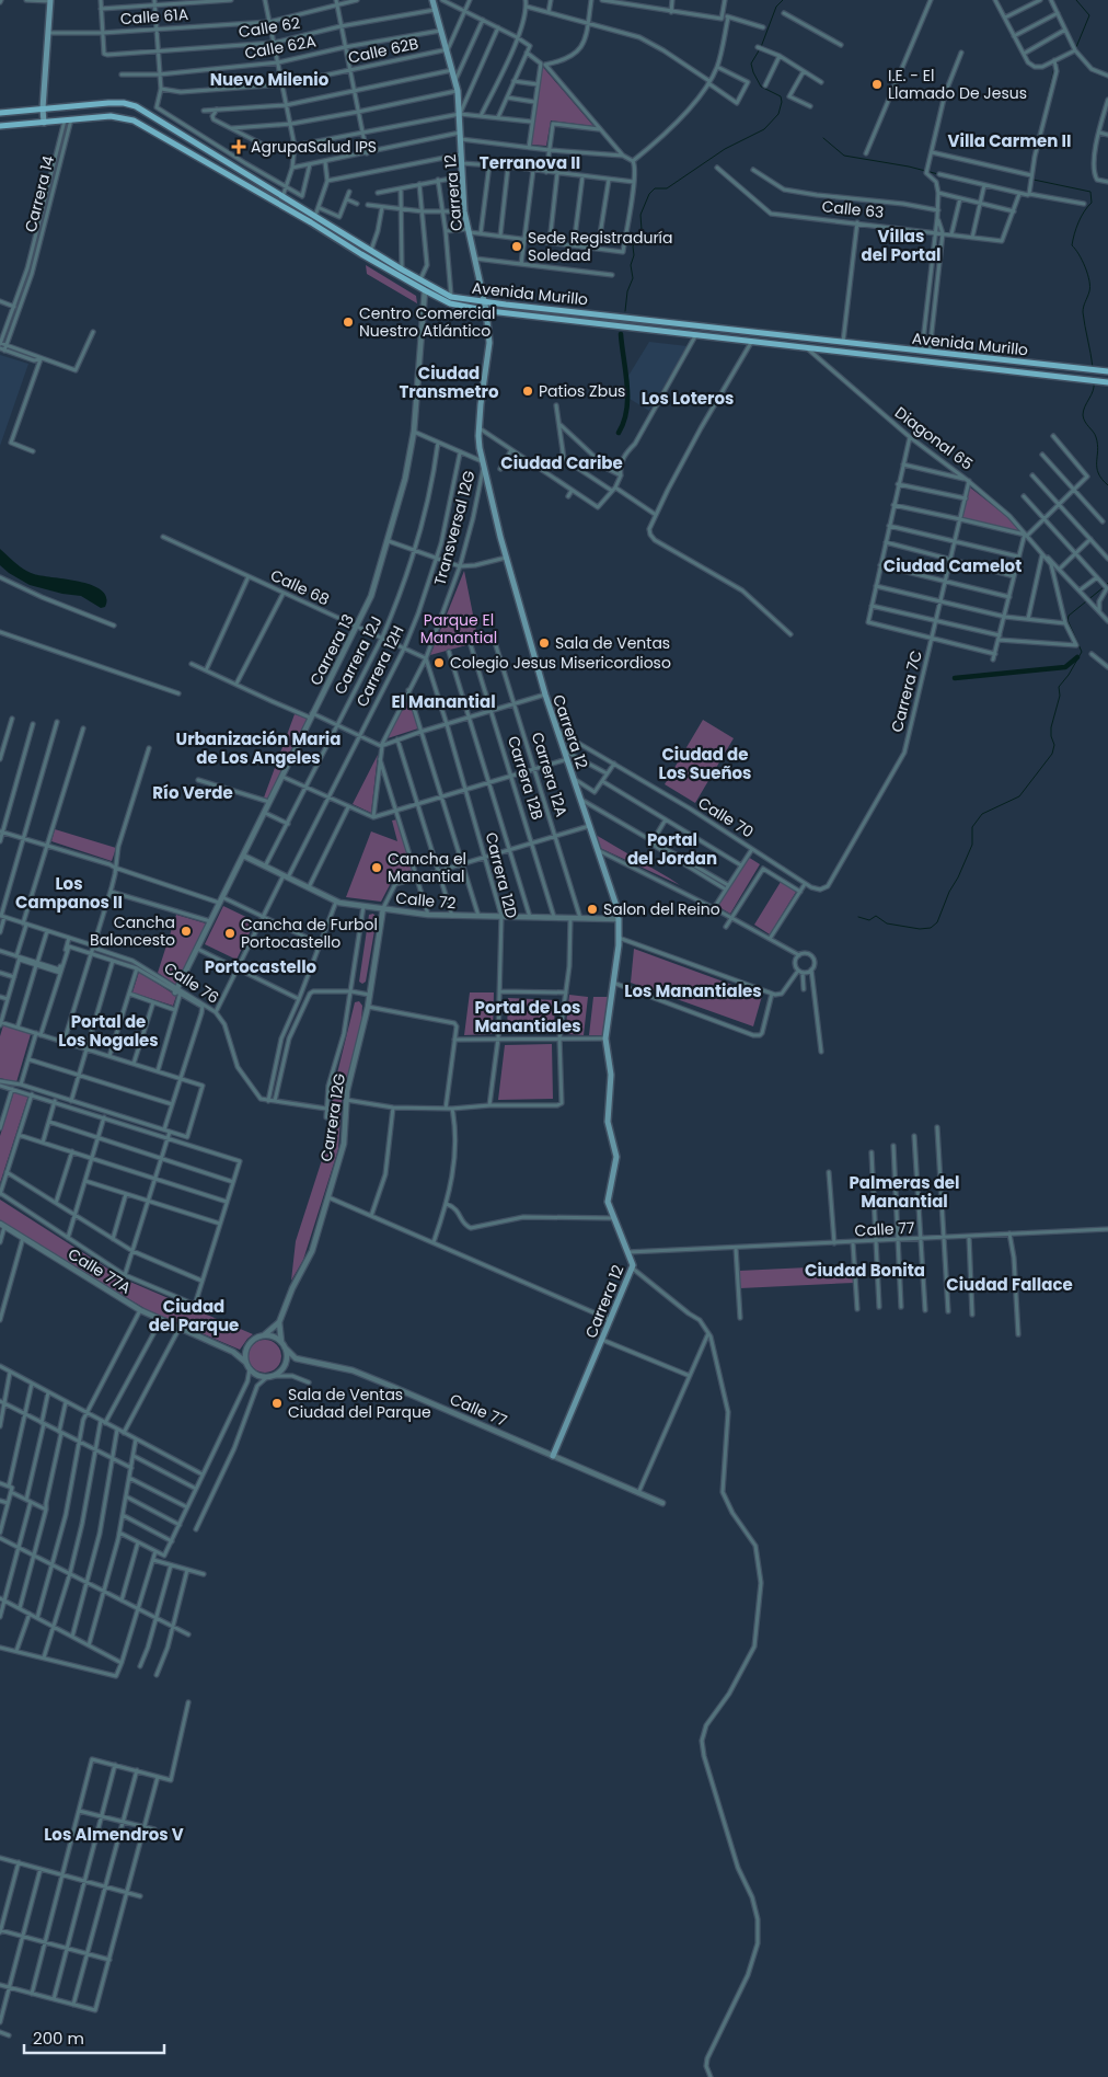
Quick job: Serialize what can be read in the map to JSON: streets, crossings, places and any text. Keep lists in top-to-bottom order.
{
  "streets": {
    "main road": ["Carrera 12", "Avenida Murillo"],
    "street": [
      "Calle 61A",
      "Calle 62",
      "Calle 62A",
      "Calle 62B",
      "Carrera 14",
      "Calle 63",
      "Diagonal 65",
      "Transversal 12G",
      "Calle 68",
      "Carrera 13",
      "Carrera 12J",
      "Carrera 12H",
      "Carrera 7C",
      "Carrera 12A",
      "Carrera 12B",
      "Calle 70",
      "Carrera 12D",
      "Calle 72",
      "Calle 76",
      "Carrera 12G",
      "Calle 77",
      "Calle 77A"
    ]
  },
  "crossings": [
    ["Calle 61A", "Calle 62"],
    ["Calle 62", "Carrera 12"],
    ["Calle 62A", "Carrera 12"],
    ["Calle 62B", "Carrera 12"],
    ["Carrera 12", "Avenida Murillo"],
    ["Carrera 12", "Transversal 12G"],
    ["Carrera 12", "Calle 70"],
    ["Carrera 12", "Calle 72"],
    ["Carrera 12", "Calle 77"],
    ["Carrera 14", "Avenida Murillo"],
    ["Avenida Murillo", "Diagonal 65"],
    ["Avenida Murillo", "Carrera 13"],
    ["Diagonal 65", "Carrera 7C"],
    ["Transversal 12G", "Calle 68"],
    ["Transversal 12G", "Carrera 12D"],
    ["Calle 68", "Carrera 13"],
    ["Calle 68", "Carrera 12J"],
    ["Calle 68", "Carrera 12H"],
    ["Calle 68", "Carrera 12D"],
    ["Carrera 13", "Calle 72"],
    ["Carrera 13", "Calle 76"],
    ["Carrera 12J", "Calle 72"],
    ["Carrera 12H", "Calle 72"],
    ["Carrera 12H", "Calle 76"],
    ["Carrera 7C", "Calle 70"],
    ["Carrera 12A", "Calle 72"],
    ["Carrera 12B", "Calle 72"],
    ["Carrera 12D", "Calle 72"],
    ["Calle 72", "Carrera 12G"],
    ["Carrera 12G", "Calle 77"],
    ["Carrera 12G", "Calle 77A"],
    ["Calle 77", "Calle 77A"]
  ],
  "districts": [
    "Nuevo Milenio",
    "Villa Carmen II",
    "Terranova II",
    "Villas del Portal",
    "Ciudad Transmetro",
    "Los Loteros",
    "Ciudad Caribe",
    "Ciudad Camelot",
    "El Manantial",
    "Urbanización Maria de Los Angeles",
    "Ciudad de Los Sueños",
    "Río Verde",
    "Portal del Jordan",
    "Los Campanos II",
    "Portocastello",
    "Los Manantiales",
    "Portal de Los Manantiales",
    "Portal de Los Nogales",
    "Palmeras del Manantial",
    "Ciudad Bonita",
    "Ciudad Fallace",
    "Ciudad del Parque",
    "Los Almendros V"
  ],
  "parks": ["Parque El Manantial"],
  "places": {
    "other": [
      "I.E. - El Llamado De Jesus",
      "Sede Registraduría Soledad",
      "Centro Comercial Nuestro Atlántico",
      "Patios Zbus",
      "Sala de Ventas",
      "Colegio Jesus Misericordioso",
      "Cancha el Manantial",
      "Salon del Reino",
      "Cancha Baloncesto",
      "Cancha de Furbol Portocastello",
      "Sala de Ventas Ciudad del Parque"
    ],
    "health": ["AgrupaSalud IPS"]
  },
  "scale_bar": "200 m"
}
